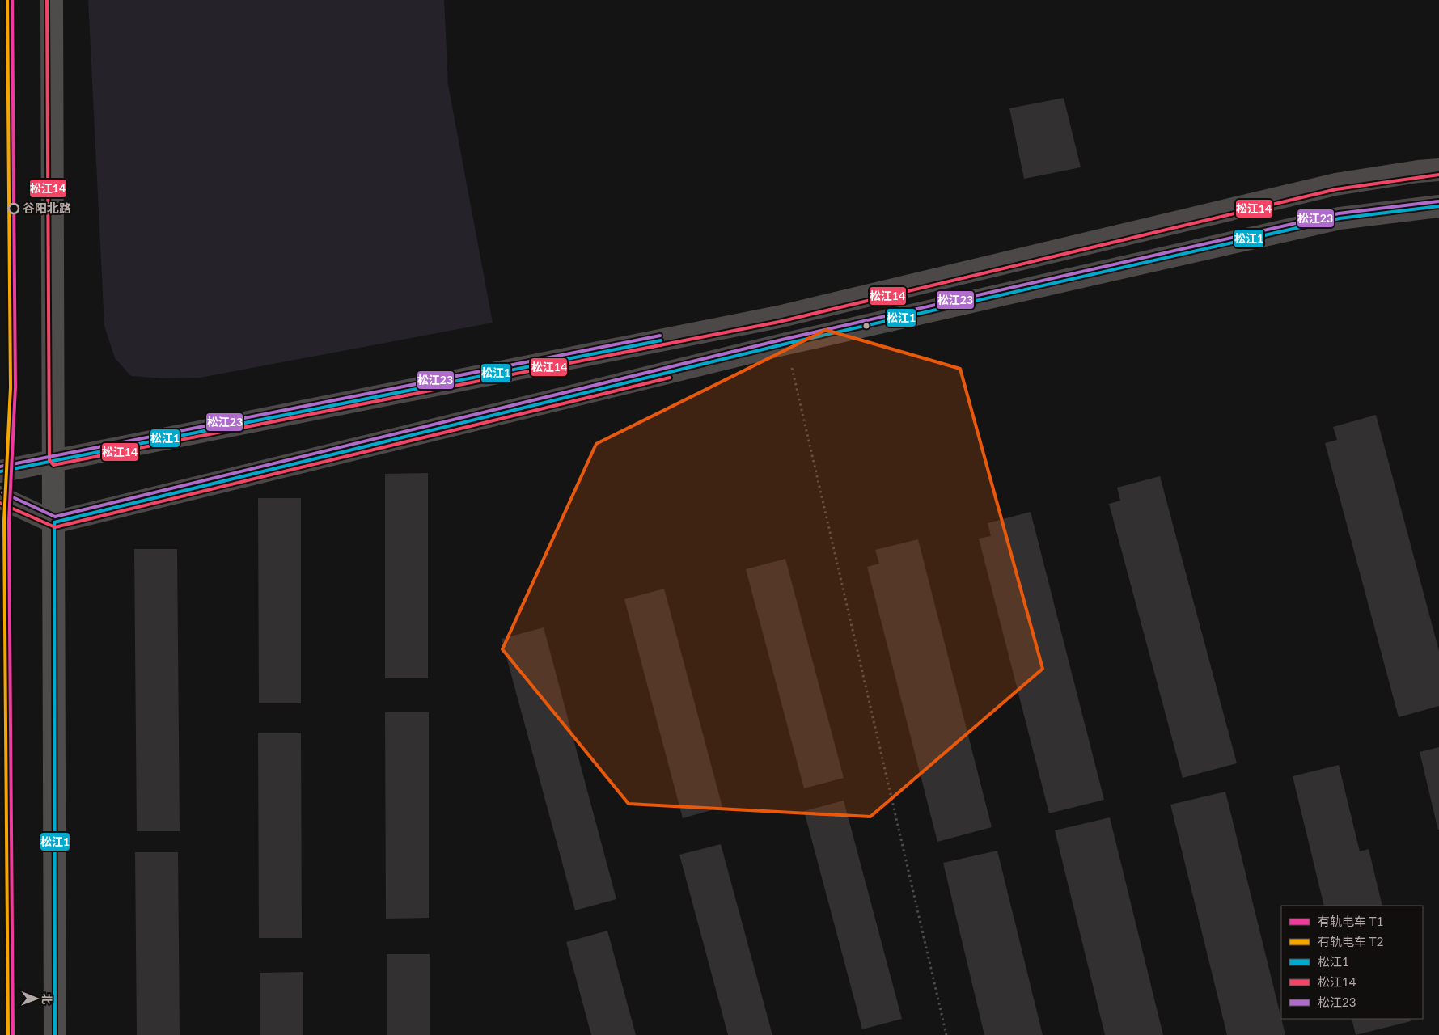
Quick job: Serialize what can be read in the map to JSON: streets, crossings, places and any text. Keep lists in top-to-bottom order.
{
  "places": ["谷阳北路"],
  "lines": [
    "tram line T1",
    "tram line T2",
    "transit line 松江14",
    "transit line 松江23",
    "transit line 松江1"
  ],
  "legend": [
    "有轨电车 T1",
    "有轨电车 T2",
    "松江1",
    "松江14",
    "松江23"
  ],
  "north": "right"
}
